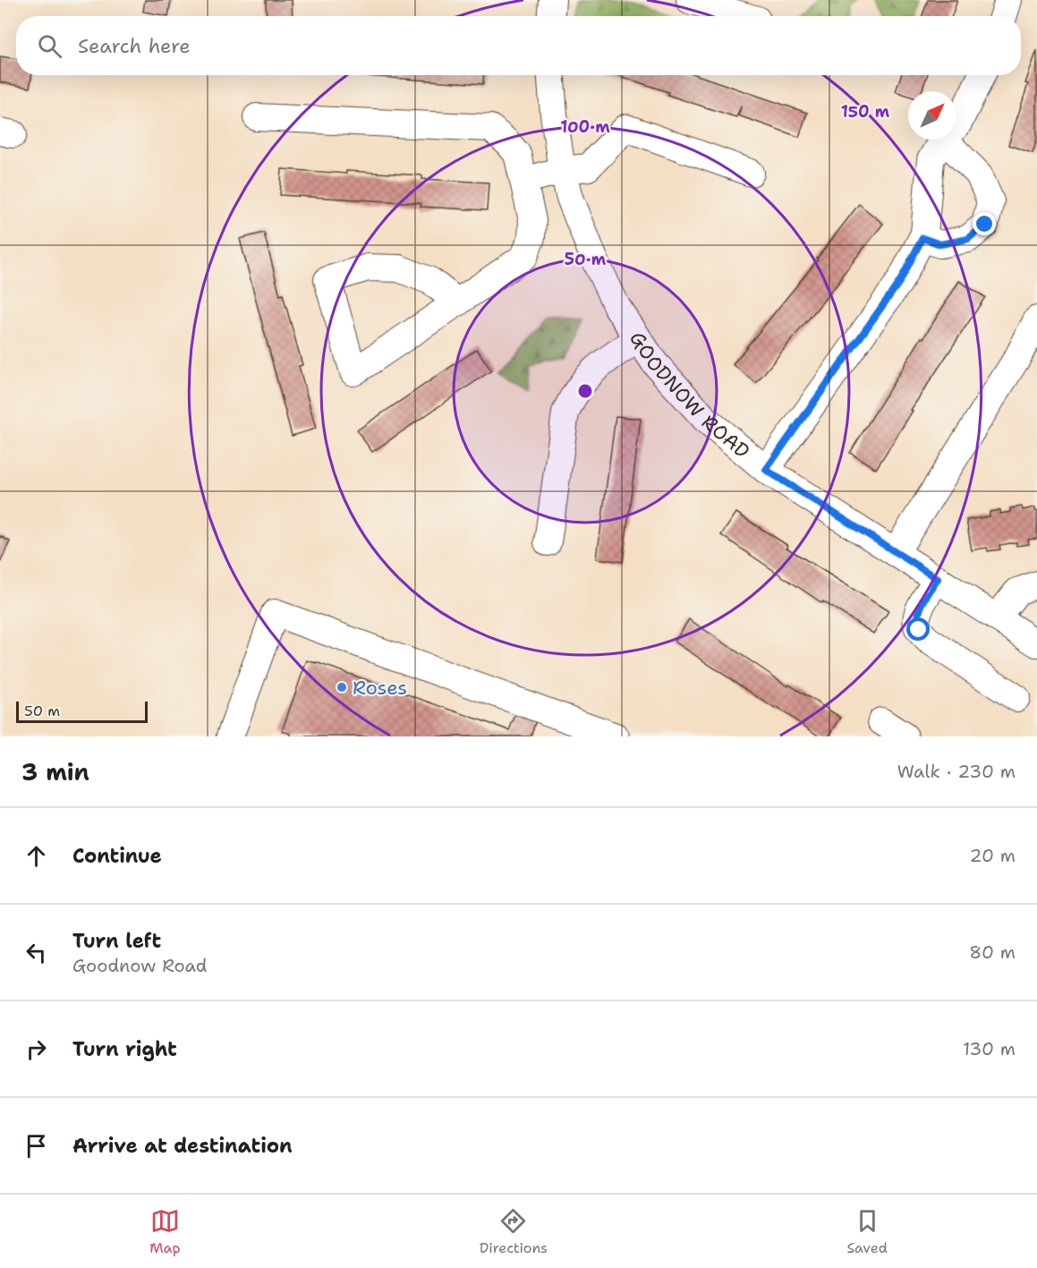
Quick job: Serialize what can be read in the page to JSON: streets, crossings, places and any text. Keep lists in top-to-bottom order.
{
  "streets": {
    "street": ["GOODNOW ROAD"]
  },
  "places": ["Roses"],
  "scale_bar": "50 m",
  "north": "top right",
  "page": {
    "search": "Search here",
    "scale": "50 m",
    "heading": ["3 min", "Walk · 230 m"],
    "list": [
      ["Continue", "20 m"],
      ["Turn left", "Goodnow Road", "80 m"],
      ["Turn right", "130 m"],
      "Arrive at destination"
    ],
    "nav": ["Map", "Directions", "Saved"]
  },
  "rings": ["150 m", "100 m", "50 m"]
}
